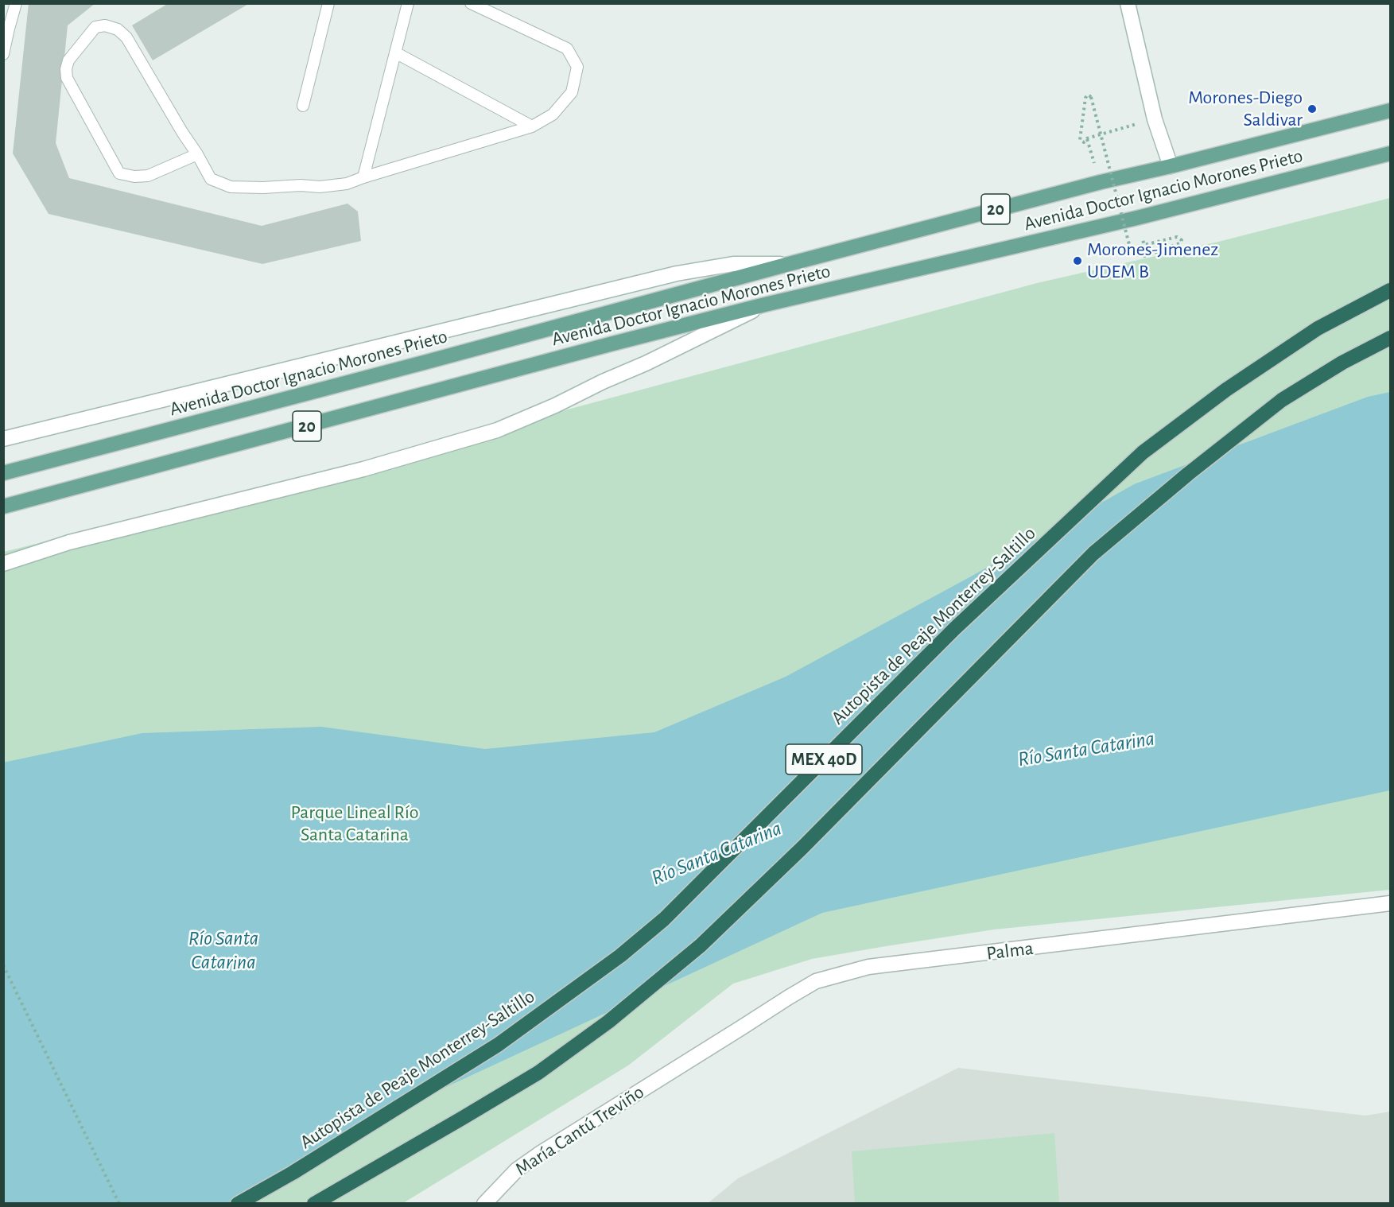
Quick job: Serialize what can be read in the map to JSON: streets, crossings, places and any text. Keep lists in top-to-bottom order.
{
  "streets": {
    "highway": ["Autopista de Peaje Monterrey-Saltillo", "MEX 40D"],
    "main road": ["Avenida Doctor Ignacio Morones Prieto", "20"],
    "street": ["Palma", "María Cantú Treviño"]
  },
  "crossings": [
    ["Avenida Doctor Ignacio Morones Prieto", "20"],
    ["Palma", "María Cantú Treviño"]
  ],
  "water": ["Río Santa Catarina"],
  "parks": ["Parque Lineal Río Santa Catarina"],
  "places": ["Morones-Diego Saldivar", "Morones-Jimenez UDEM B"]
}
